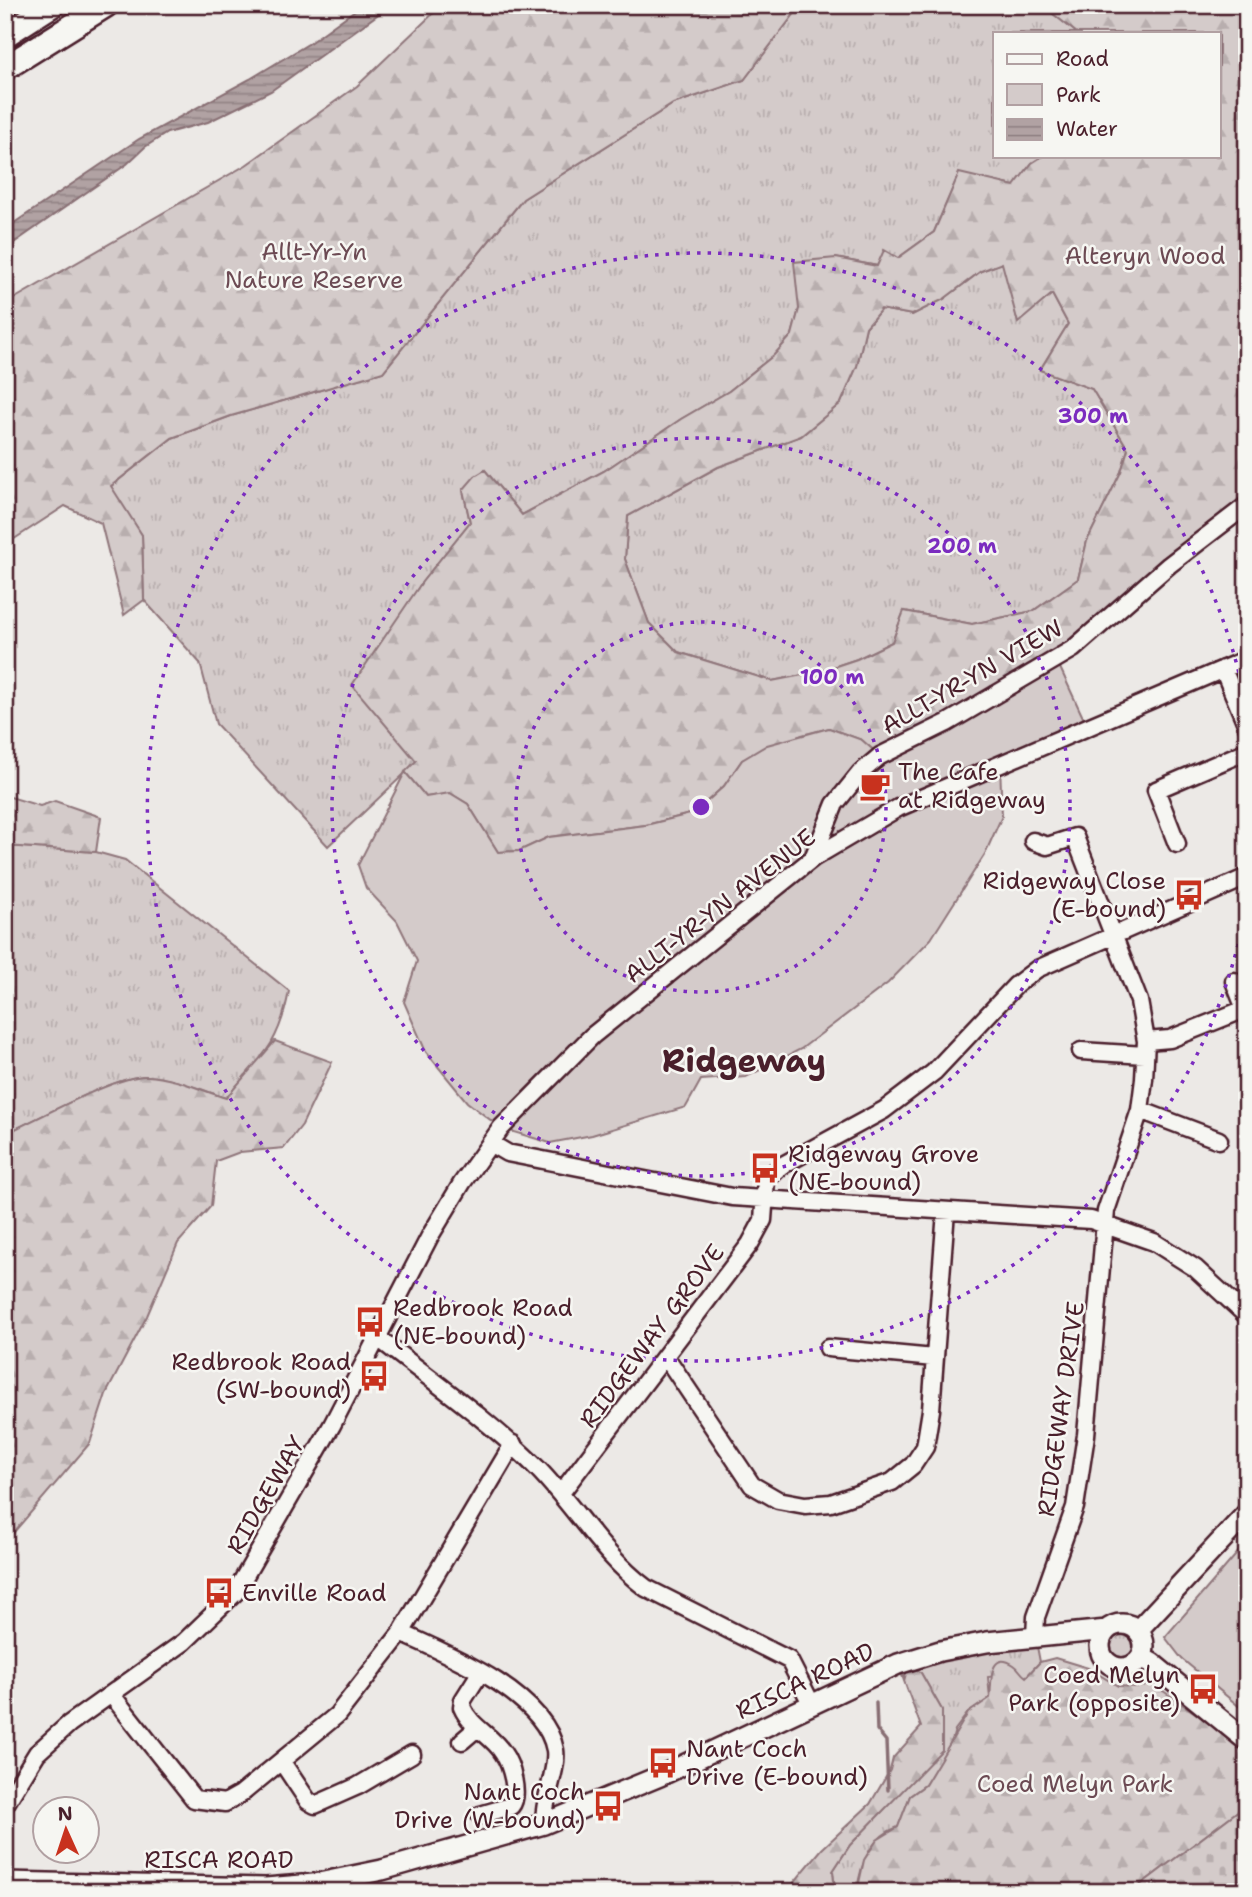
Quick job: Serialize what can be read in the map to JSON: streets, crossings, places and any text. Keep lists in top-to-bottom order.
{
  "streets": {
    "main road": ["RISCA ROAD"],
    "street": [
      "ALLT-YR-YN VIEW",
      "ALLT-YR-YN AVENUE",
      "RIDGEWAY GROVE",
      "RIDGEWAY DRIVE",
      "RIDGEWAY"
    ]
  },
  "crossings": [
    ["ALLT-YR-YN VIEW", "ALLT-YR-YN AVENUE"],
    ["ALLT-YR-YN AVENUE", "RIDGEWAY"],
    ["RIDGEWAY GROVE", "RIDGEWAY DRIVE"],
    ["RIDGEWAY DRIVE", "RISCA ROAD"]
  ],
  "districts": ["Ridgeway"],
  "parks": ["Allt-Yr-Yn Nature Reserve", "Alteryn Wood", "Coed Melyn Park"],
  "places": {
    "cafe": ["The Cafe at Ridgeway"],
    "bus stop": [
      "Ridgeway Close (E-bound)",
      "Ridgeway Grove (NE-bound)",
      "Redbrook Road (NE-bound)",
      "Redbrook Road (SW-bound)",
      "Enville Road",
      "Coed Melyn Park (opposite)",
      "Nant Coch Drive (E-bound)",
      "Nant Coch Drive (W-bound)"
    ]
  },
  "legend": ["Road", "Park", "Water"],
  "north": "top",
  "rings": ["300 m", "200 m", "100 m"]
}
